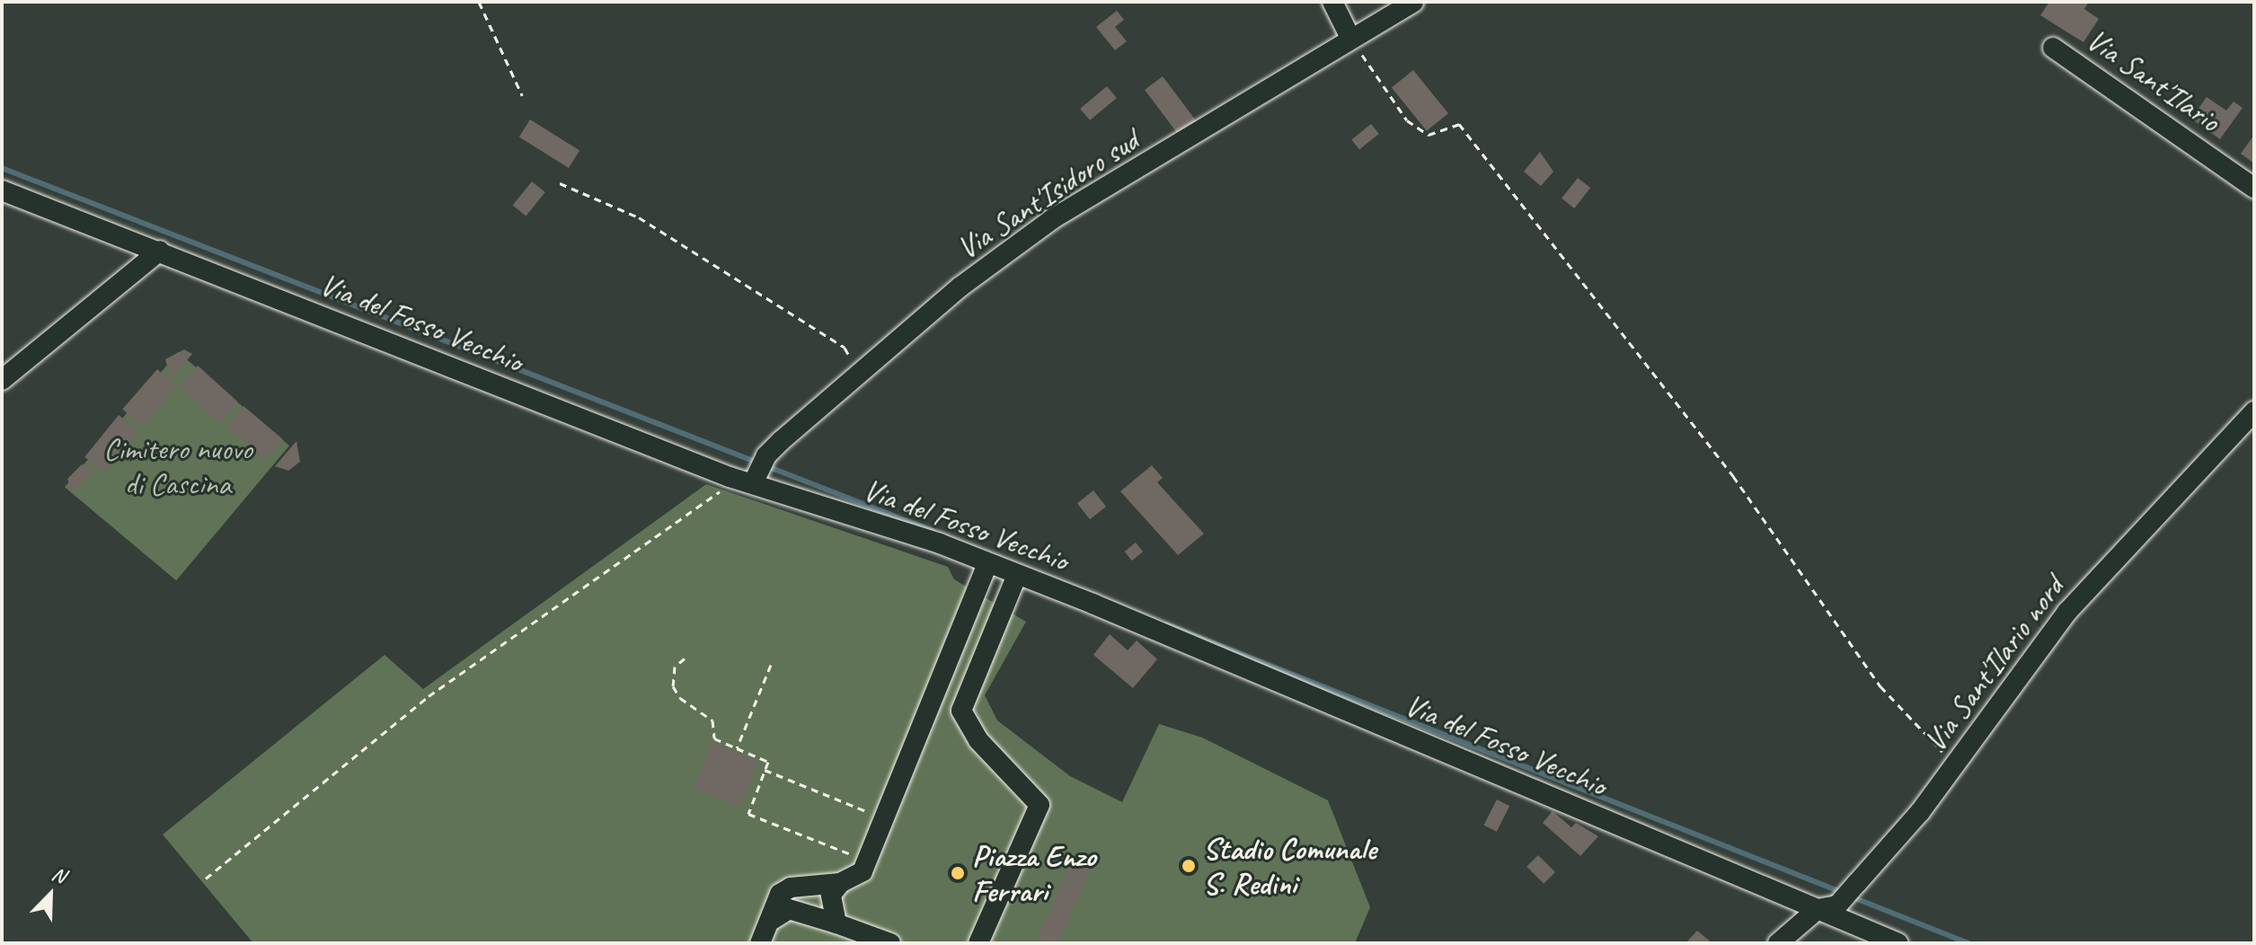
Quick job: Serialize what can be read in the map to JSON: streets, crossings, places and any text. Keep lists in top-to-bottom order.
{
  "streets": {
    "street": [
      "Via Sant'Ilario",
      "Via Sant'Isidoro sud",
      "Via del Fosso Vecchio",
      "Via Sant'Ilario nord"
    ]
  },
  "crossings": [
    ["Via Sant'Isidoro sud", "Via del Fosso Vecchio"],
    ["Via del Fosso Vecchio", "Via Sant'Ilario nord"]
  ],
  "parks": ["Cimitero nuovo di Cascina"],
  "places": ["Stadio Comunale S. Redini", "Piazza Enzo Ferrari"],
  "north": "top right"
}
